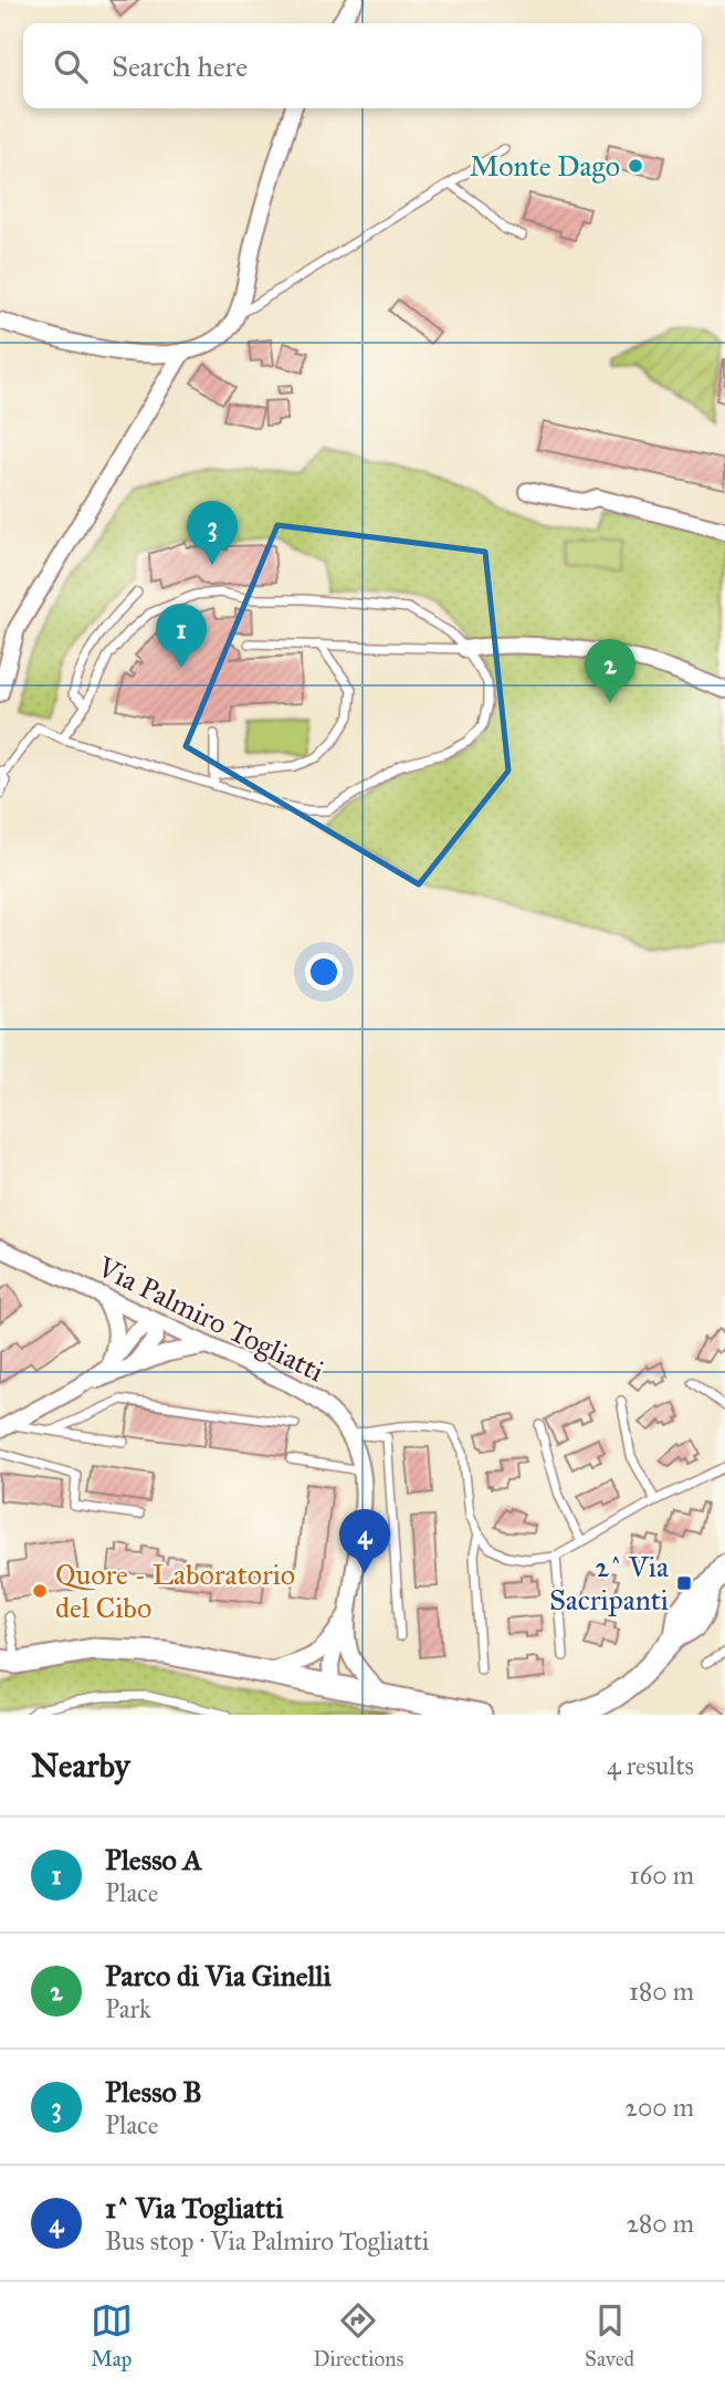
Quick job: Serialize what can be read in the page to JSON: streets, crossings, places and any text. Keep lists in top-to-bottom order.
{
  "streets": {
    "street": ["Via Palmiro Togliatti"]
  },
  "places": {
    "other": ["Monte Dago", "Quore - Laboratorio del Cibo"],
    "transit": ["2^ Via Sacripanti"]
  },
  "page": {
    "search": "Search here",
    "pins": [
      "3",
      "1",
      "2",
      "4"
    ],
    "heading": ["Nearby", "4 results"],
    "list": [
      {
        "mark": "1",
        "name": "Plesso A",
        "note": "Place",
        "value": "160 m"
      },
      {
        "mark": "2",
        "name": "Parco di Via Ginelli",
        "note": "Park",
        "value": "180 m"
      },
      {
        "mark": "3",
        "name": "Plesso B",
        "note": "Place",
        "value": "200 m"
      },
      {
        "mark": "4",
        "name": "1^ Via Togliatti",
        "note": "Bus stop · Via Palmiro Togliatti",
        "value": "280 m"
      }
    ],
    "nav": ["Map", "Directions", "Saved"]
  }
}
